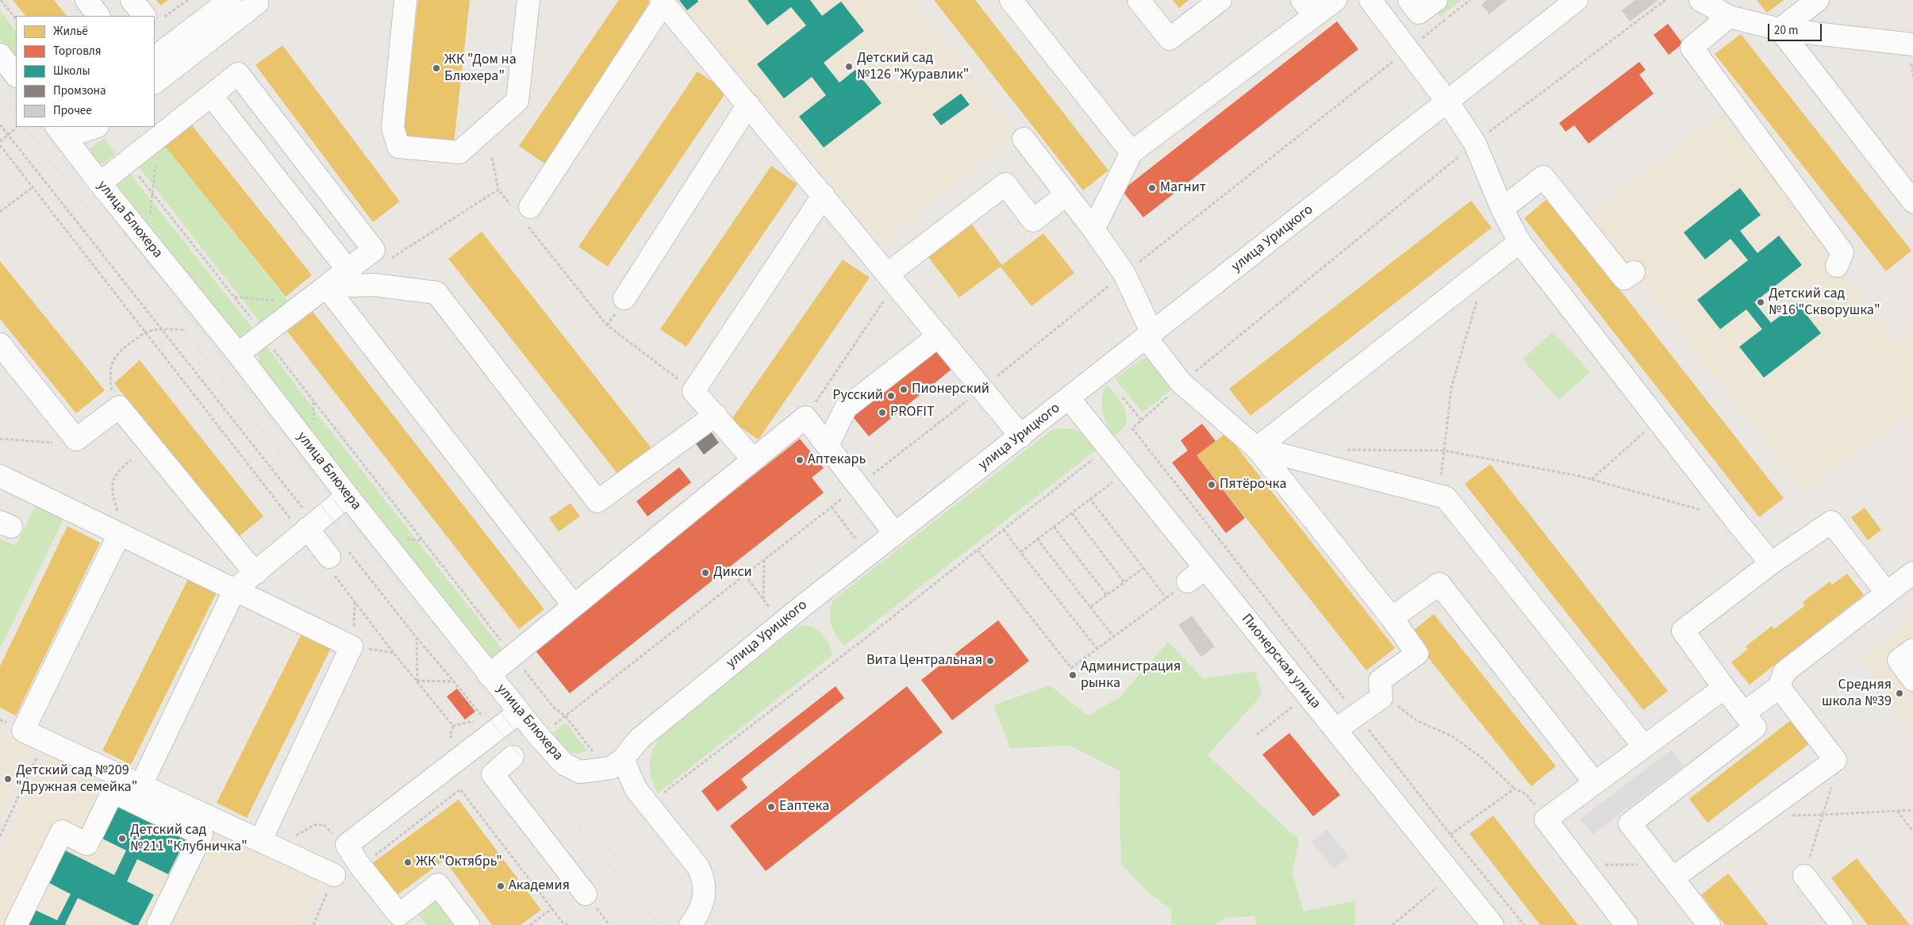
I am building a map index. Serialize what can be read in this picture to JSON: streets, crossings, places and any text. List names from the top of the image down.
{
  "streets": {
    "street": ["улица Блюхера", "улица Урицкого", "Пионерская улица"]
  },
  "crossings": [
    ["улица Блюхера", "улица Урицкого"],
    ["улица Урицкого", "Пионерская улица"]
  ],
  "places": [
    "Детский сад №126 \"Журавлик\"",
    "ЖК \"Дом на Блюхера\"",
    "Магнит",
    "Детский сад №16 \"Скворушка\"",
    "Пионерский",
    "Русский",
    "PROFIT",
    "Аптекарь",
    "Пятёрочка",
    "Дикси",
    "Вита Центральная",
    "Администрация рынка",
    "Средняя школа №39",
    "Детский сад №209 \"Дружная семейка\"",
    "Еаптека",
    "Детский сад №211 \"Клубничка\"",
    "ЖК \"Октябрь\"",
    "Академия"
  ],
  "legend": [
    "Жильё",
    "Торговля",
    "Школы",
    "Промзона",
    "Прочее"
  ],
  "scale_bar": "20 m"
}
